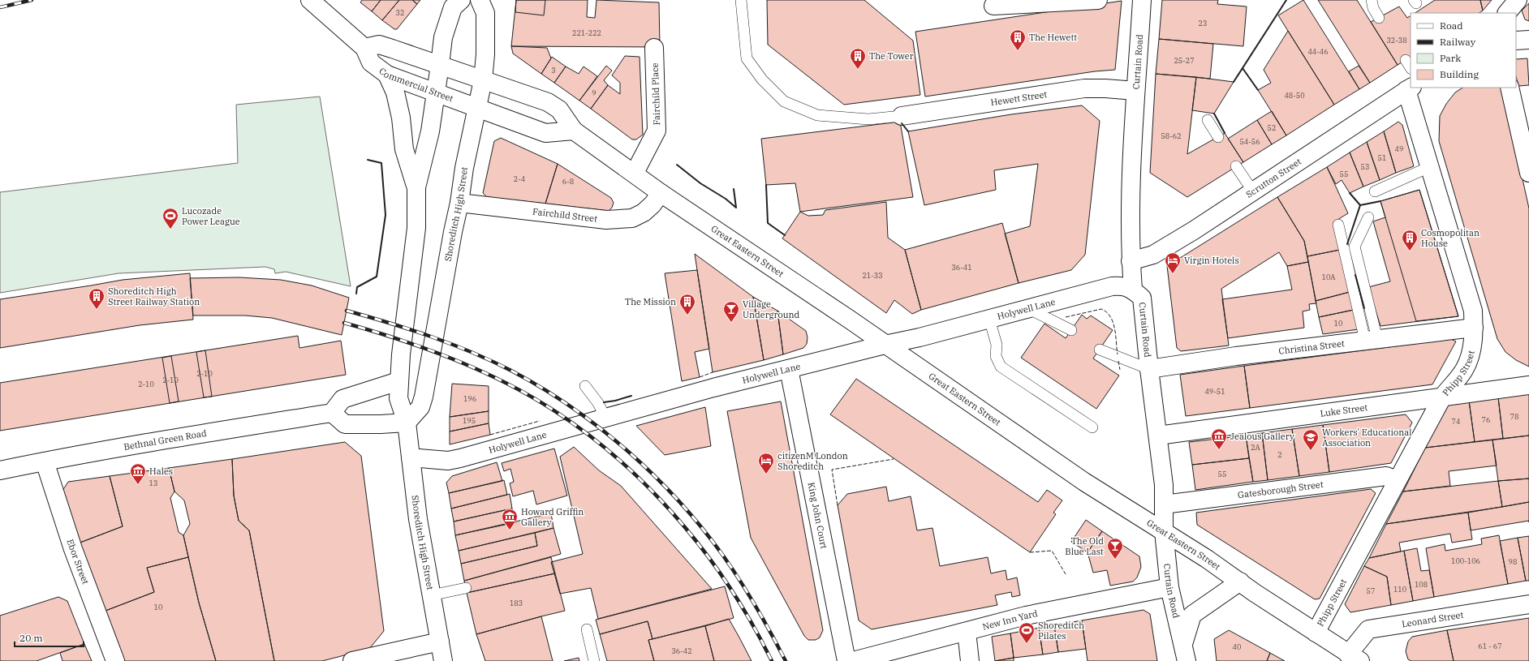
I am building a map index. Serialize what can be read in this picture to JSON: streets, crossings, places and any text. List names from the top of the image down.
{
  "streets": {
    "main road": [
      "Curtain Road",
      "Commercial Street",
      "Fairchild Place",
      "Hewett Street",
      "Scrutton Street",
      "Shoreditch High Street",
      "Fairchild Street",
      "Great Eastern Street",
      "Holywell Lane",
      "Christina Street",
      "Phipp Street",
      "Luke Street",
      "Bethnal Green Road",
      "Gatesborough Street",
      "King John Court",
      "Ebor Street",
      "Leonard Street",
      "New Inn Yard"
    ]
  },
  "crossings": [
    ["Curtain Road", "Hewett Street"],
    ["Curtain Road", "Scrutton Street"],
    ["Curtain Road", "Great Eastern Street"],
    ["Curtain Road", "Holywell Lane"],
    ["Curtain Road", "Christina Street"],
    ["Curtain Road", "Luke Street"],
    ["Curtain Road", "Gatesborough Street"],
    ["Curtain Road", "New Inn Yard"],
    ["Commercial Street", "Shoreditch High Street"],
    ["Fairchild Place", "Great Eastern Street"],
    ["Scrutton Street", "Phipp Street"],
    ["Shoreditch High Street", "Fairchild Street"],
    ["Shoreditch High Street", "Great Eastern Street"],
    ["Shoreditch High Street", "Holywell Lane"],
    ["Fairchild Street", "Great Eastern Street"],
    ["Great Eastern Street", "Holywell Lane"],
    ["Great Eastern Street", "Phipp Street"],
    ["Great Eastern Street", "Leonard Street"],
    ["Holywell Lane", "King John Court"],
    ["Christina Street", "Phipp Street"],
    ["Phipp Street", "Luke Street"],
    ["Phipp Street", "Gatesborough Street"],
    ["Bethnal Green Road", "Ebor Street"]
  ],
  "places": {
    "building": [
      "The Hewett",
      "The Tower",
      "Cosmopolitan House",
      "Shoreditch High Street Railway Station",
      "The Mission"
    ],
    "sports": ["Lucozade Power League", "Shoreditch Pilates"],
    "hotel": ["Virgin Hotels", "citizenM London Shoreditch"],
    "bar": ["Village Underground", "The Old Blue Last"],
    "museum": ["Jealous Gallery", "Hales", "Howard Griffin Gallery"],
    "school or university": ["Workers' Educational Association"]
  },
  "house_numbers": [
    "32",
    "23",
    "221-222",
    "32-38",
    "44-46",
    "25-27",
    "3",
    "9",
    "48-50",
    "52",
    "58-62",
    "54-56",
    "49",
    "51",
    "53",
    "55",
    "2-4",
    "6-8",
    "36-41",
    "21-33",
    "10A",
    "10",
    "2-10",
    "2-10",
    "2-10",
    "49-51",
    "196",
    "78",
    "76",
    "195",
    "74",
    "2A",
    "2",
    "55",
    "13",
    "100-106",
    "98",
    "108",
    "110",
    "57",
    "183",
    "10",
    "61 - 67",
    "40",
    "36-42"
  ],
  "legend": [
    "Road",
    "Railway",
    "Park",
    "Building"
  ],
  "scale_bar": "20 m"
}
